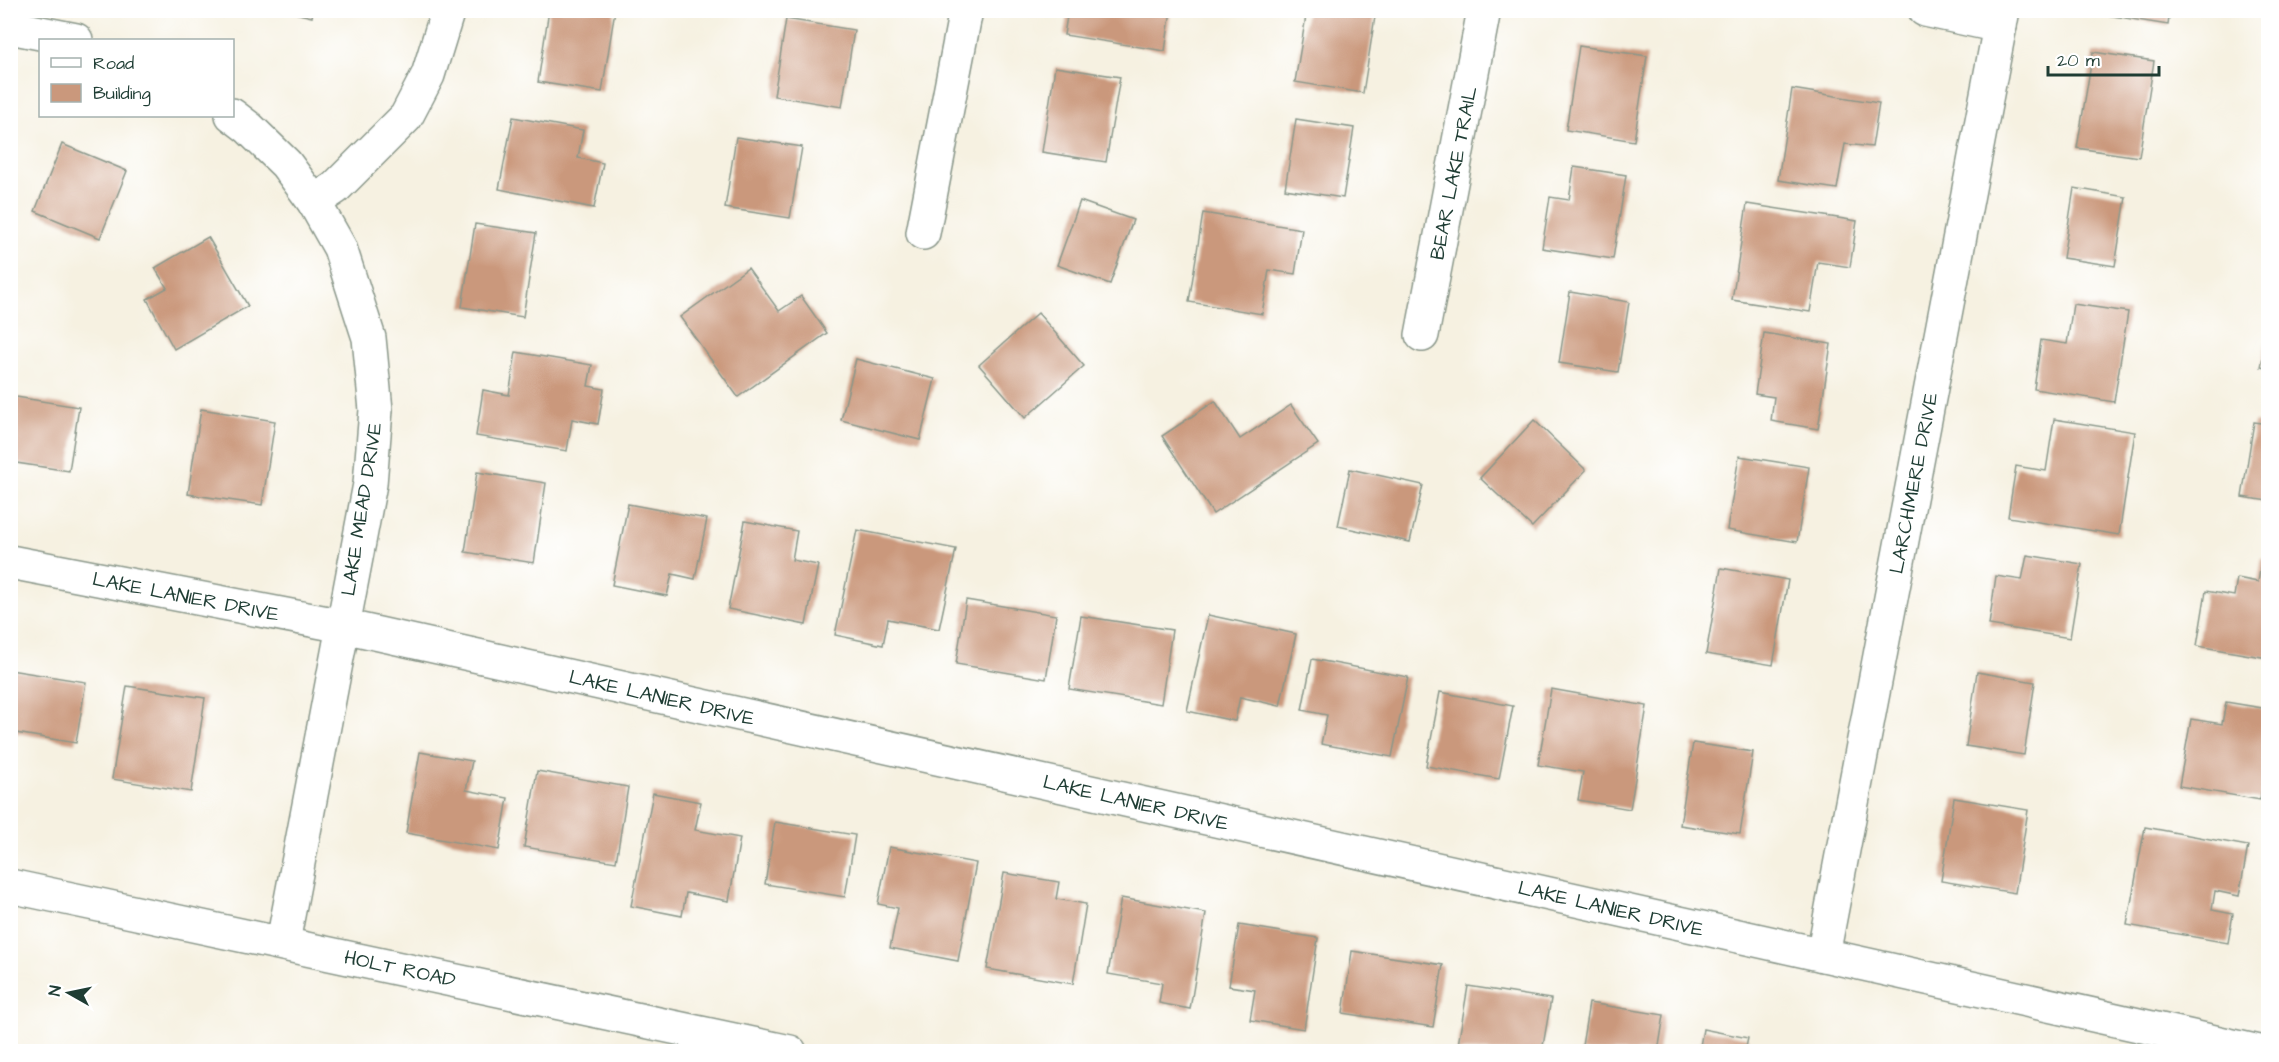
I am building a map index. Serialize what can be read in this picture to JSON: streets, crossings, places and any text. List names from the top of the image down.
{
  "streets": {
    "street": [
      "BEAR LAKE TRAIL",
      "LARCHMERE DRIVE",
      "LAKE MEAD DRIVE",
      "LAKE LANIER DRIVE",
      "HOLT ROAD"
    ]
  },
  "crossings": [
    ["LARCHMERE DRIVE", "LAKE LANIER DRIVE"],
    ["LAKE MEAD DRIVE", "LAKE LANIER DRIVE"],
    ["LAKE MEAD DRIVE", "HOLT ROAD"]
  ],
  "legend": ["Road", "Building"],
  "scale_bar": "20 m",
  "north": "left"
}
